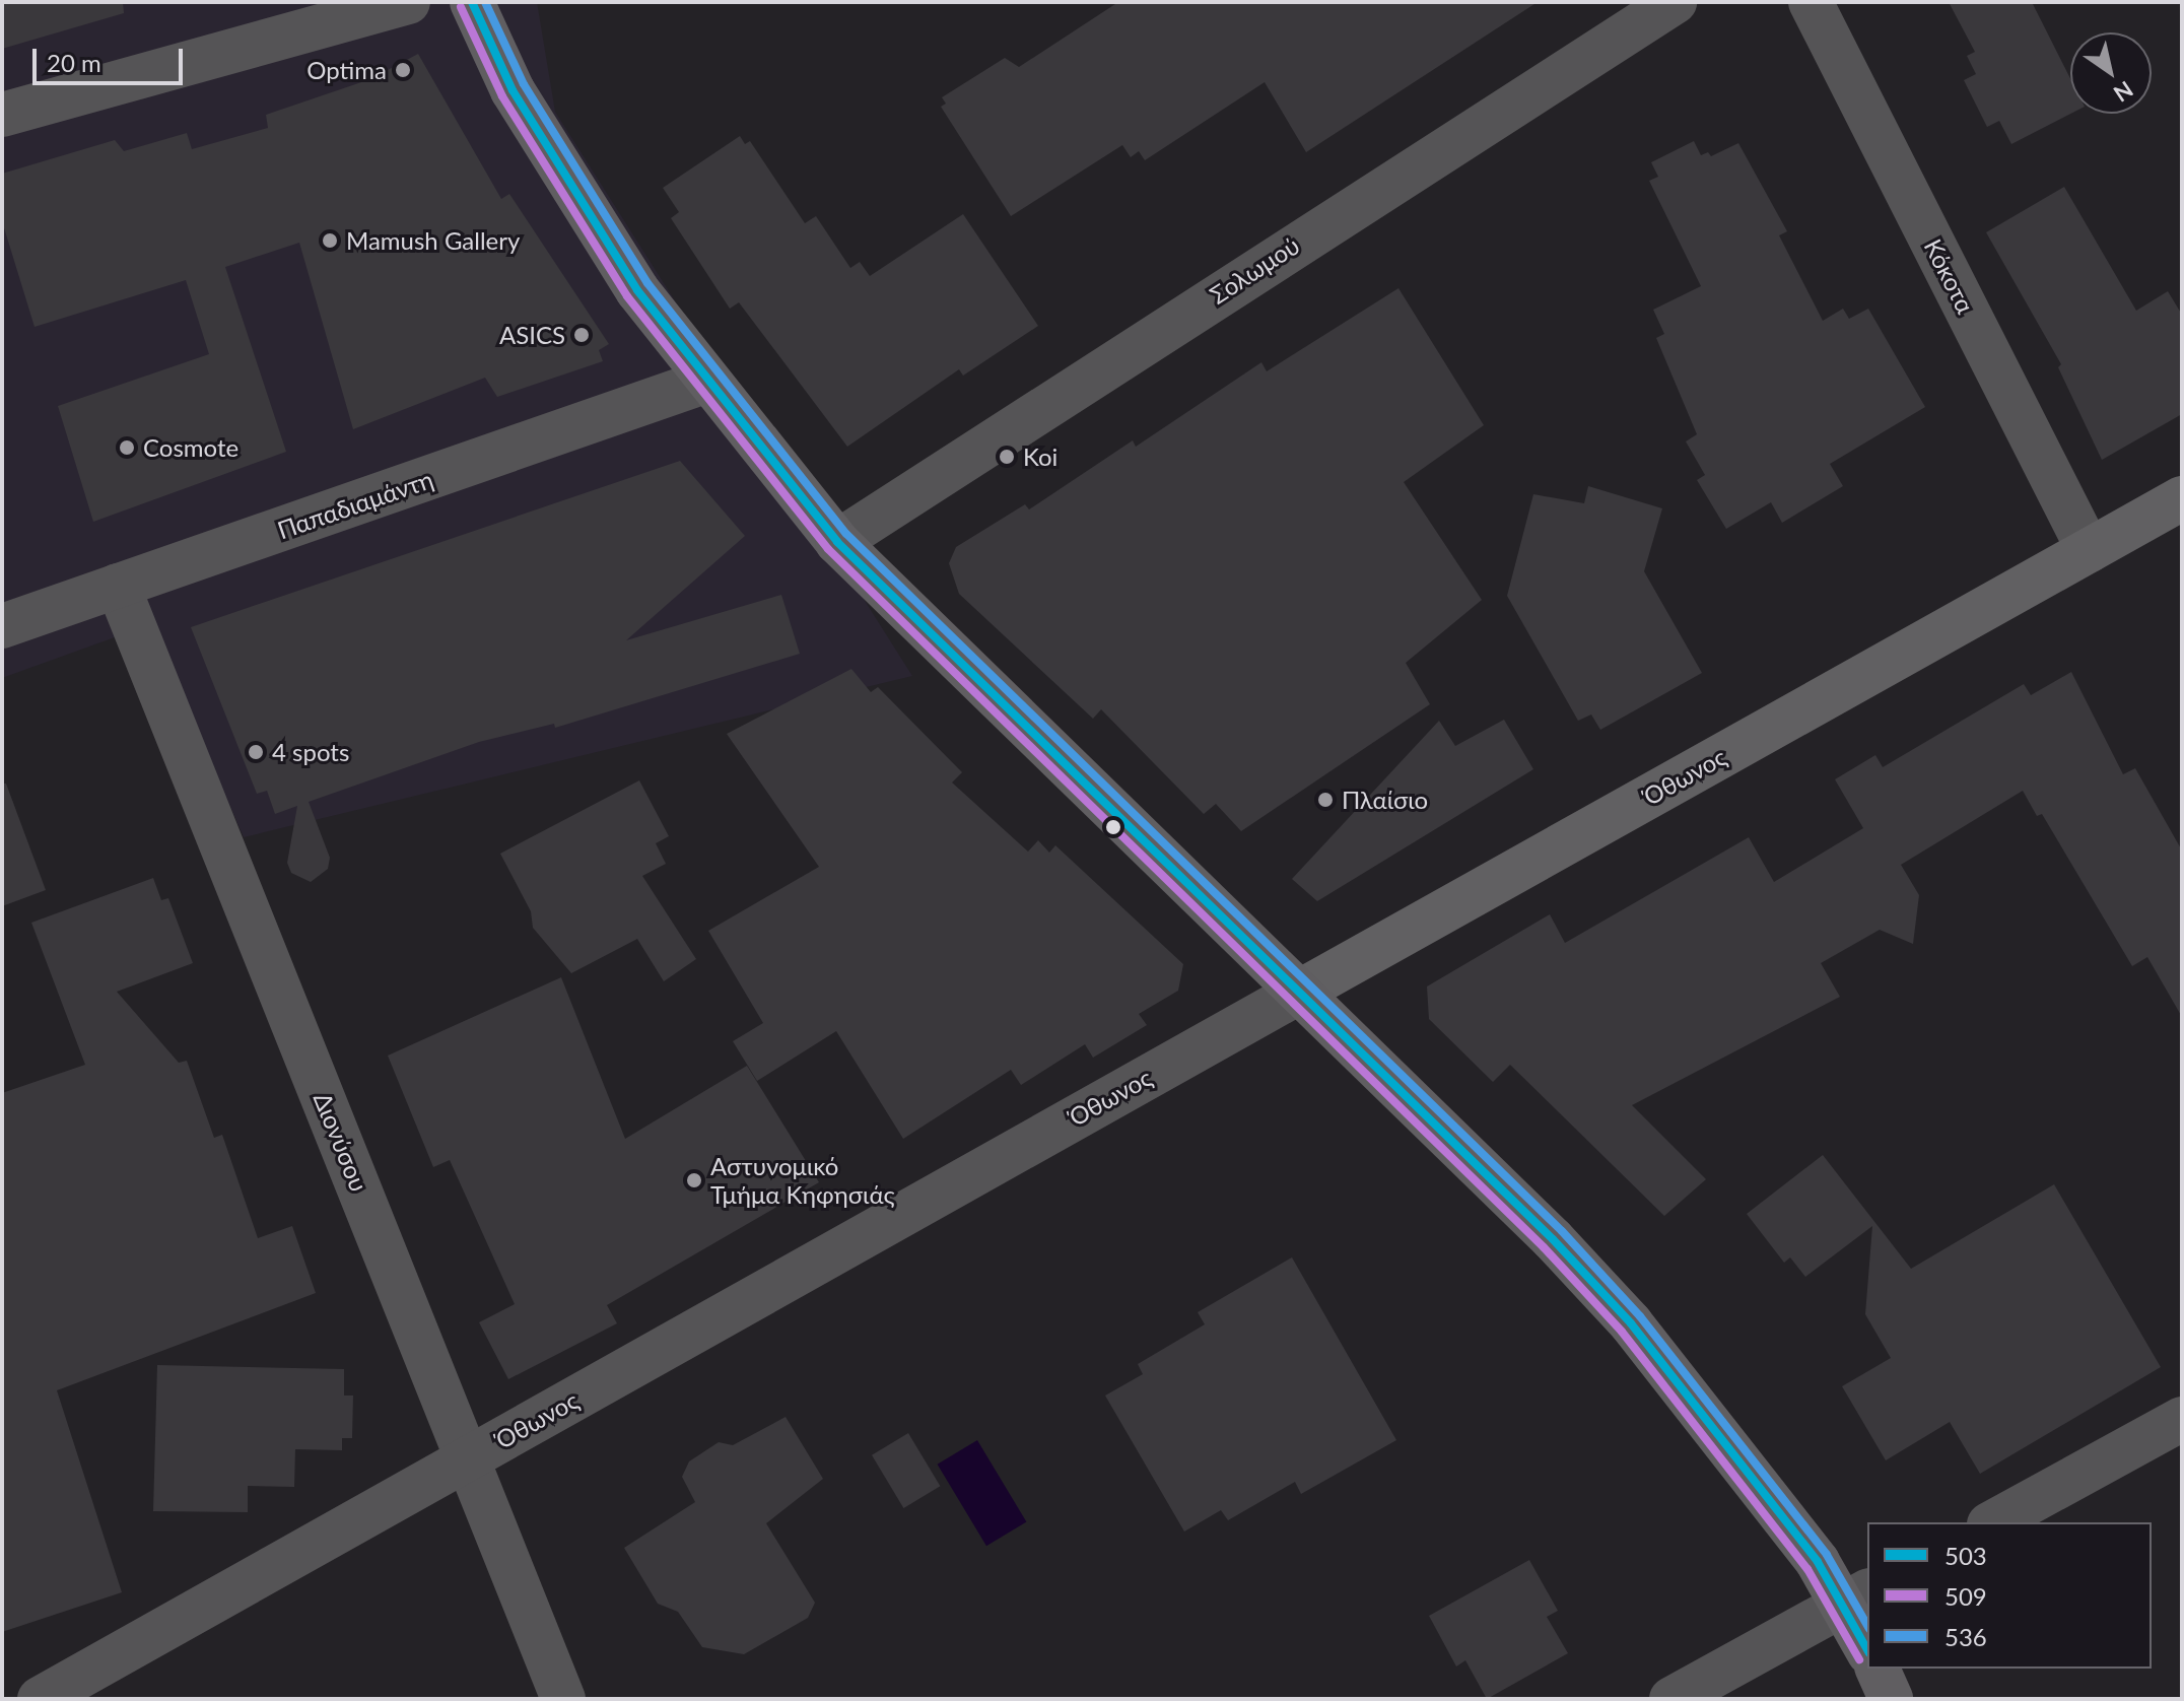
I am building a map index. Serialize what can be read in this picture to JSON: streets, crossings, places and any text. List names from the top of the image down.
{
  "streets": {
    "main road": ["Όθωνος"],
    "street": [
      "Σολωμού",
      "Κόκοτα",
      "Παπαδιαμάντη",
      "Διονύσου"
    ]
  },
  "crossings": [
    ["Κόκοτα", "Όθωνος"],
    ["Παπαδιαμάντη", "Διονύσου"],
    ["Όθωνος", "Διονύσου"]
  ],
  "places": [
    "Optima",
    "Mamush Gallery",
    "ASICS",
    "Cosmote",
    "Koi",
    "4 spots",
    "Πλαίσιο",
    "Αστυνομικό Τμήμα Κηφησιάς"
  ],
  "lines": ["transit line 503", "transit line 536", "transit line 509"],
  "legend": ["503", "509", "536"],
  "scale_bar": "20 m",
  "north": "bottom right"
}
